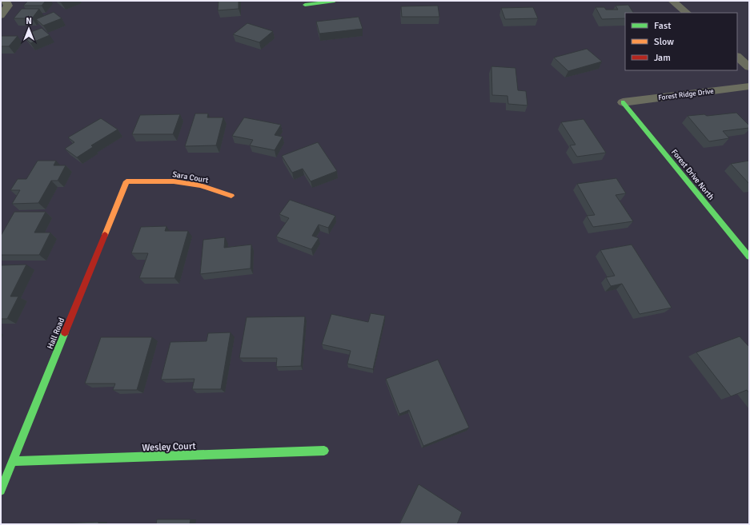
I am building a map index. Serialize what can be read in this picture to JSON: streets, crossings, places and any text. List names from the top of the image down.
{
  "streets": {
    "street": [
      "Forest Ridge Drive",
      "Forest Drive North",
      "Sara Court",
      "Hall Road",
      "Wesley Court"
    ]
  },
  "crossings": [
    ["Forest Ridge Drive", "Forest Drive North"],
    ["Sara Court", "Hall Road"],
    ["Hall Road", "Wesley Court"]
  ],
  "legend": ["Fast", "Slow", "Jam"],
  "north": "top"
}
